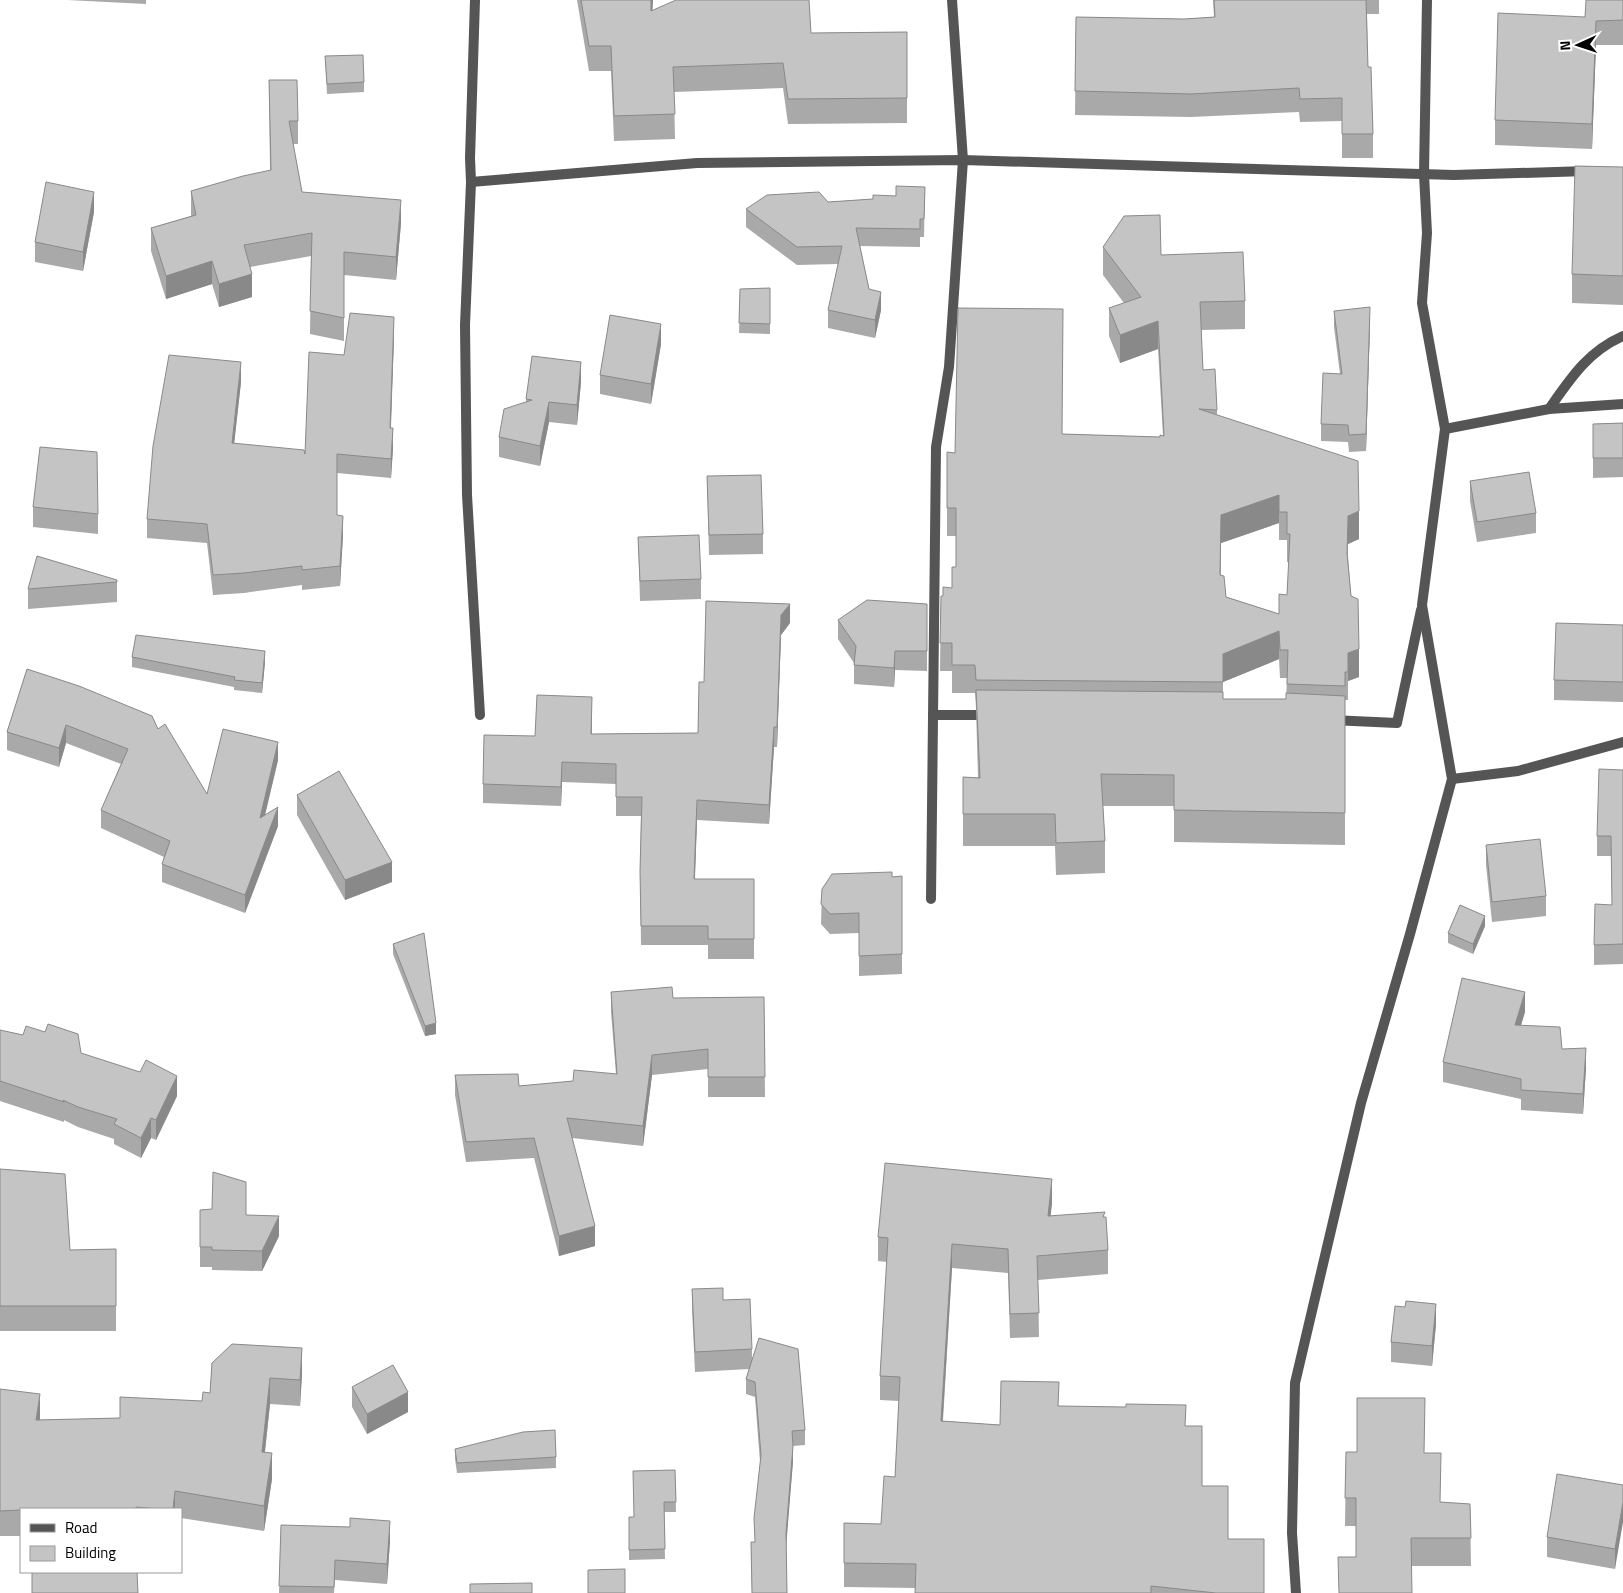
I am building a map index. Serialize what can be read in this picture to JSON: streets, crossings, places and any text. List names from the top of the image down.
{
  "legend": ["Road", "Building"],
  "north": "left"
}
